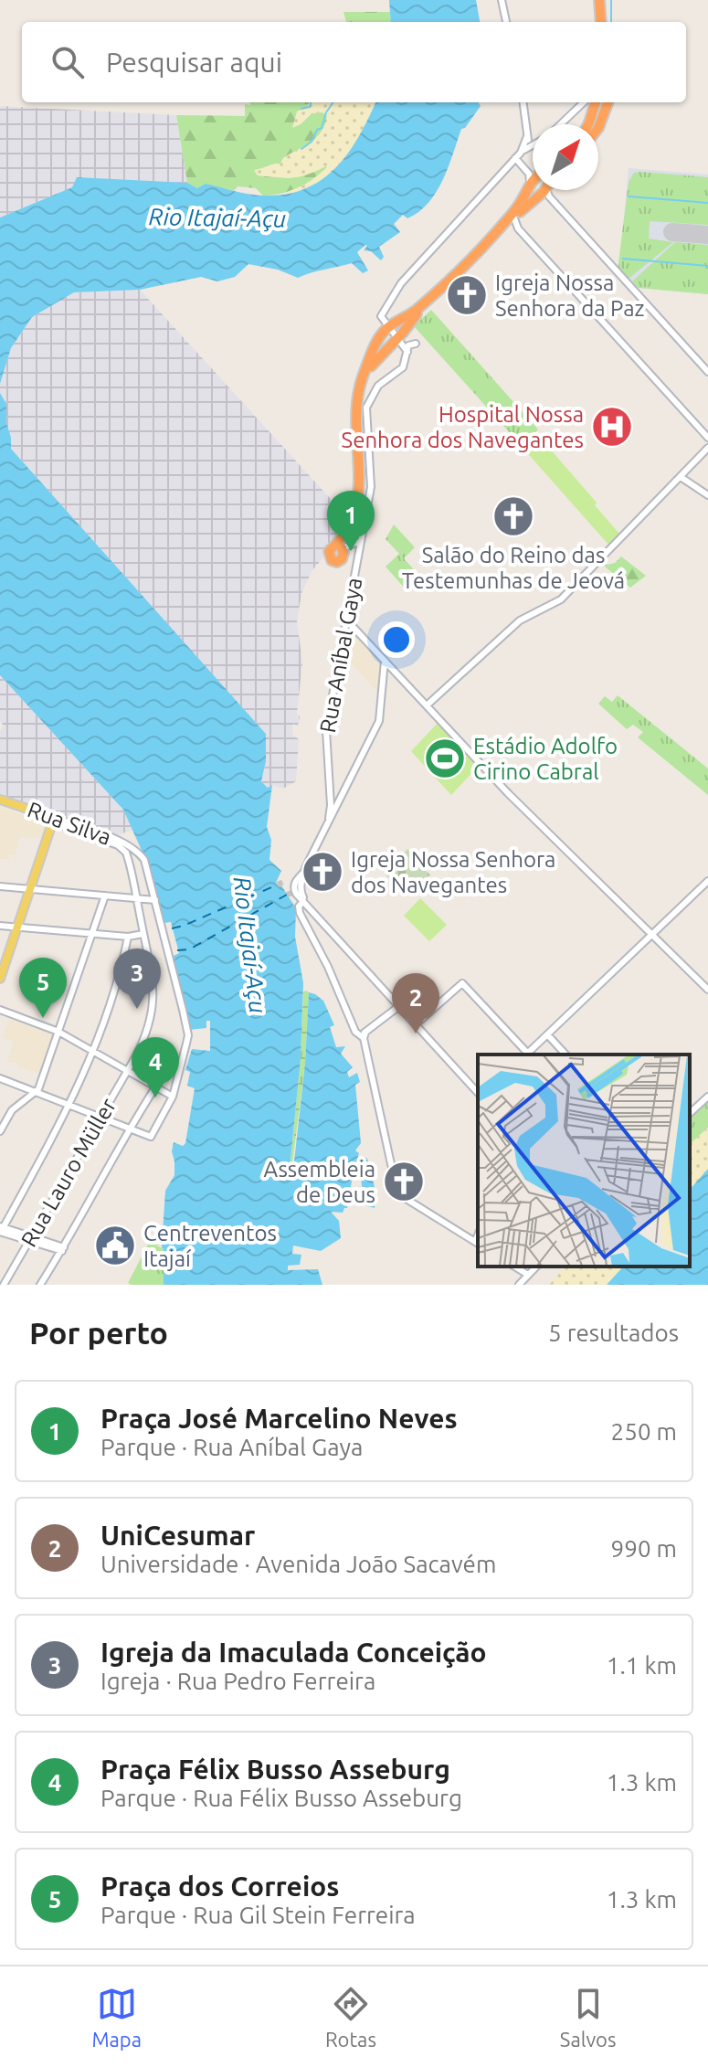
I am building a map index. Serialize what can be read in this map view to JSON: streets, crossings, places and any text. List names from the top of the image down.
{
  "streets": {
    "main road": ["Rua Aníbal Gaya", "Rua Silva", "Rua Lauro Müller"]
  },
  "water": ["Rio Itajaí-Açu"],
  "places": {
    "church": [
      "Igreja Nossa Senhora da Paz",
      "Salão do Reino das Testemunhas de Jeová",
      "Igreja Nossa Senhora dos Navegantes",
      "Assembleia de Deus"
    ],
    "hospital": ["Hospital Nossa Senhora dos Navegantes"],
    "sports": ["Estádio Adolfo Cirino Cabral"],
    "public building": ["Centreventos Itajaí"]
  },
  "north": "top right",
  "page": {
    "search": "Pesquisar aqui",
    "pins": [
      "1",
      "3",
      "5",
      "2",
      "4"
    ],
    "heading": ["Por perto", "5 resultados"],
    "list": [
      {
        "mark": "1",
        "name": "Praça José Marcelino Neves",
        "note": "Parque · Rua Aníbal Gaya",
        "value": "250 m"
      },
      {
        "mark": "2",
        "name": "UniCesumar",
        "note": "Universidade · Avenida João Sacavém",
        "value": "990 m"
      },
      {
        "mark": "3",
        "name": "Igreja da Imaculada Conceição",
        "note": "Igreja · Rua Pedro Ferreira",
        "value": "1.1 km"
      },
      {
        "mark": "4",
        "name": "Praça Félix Busso Asseburg",
        "note": "Parque · Rua Félix Busso Asseburg",
        "value": "1.3 km"
      },
      {
        "mark": "5",
        "name": "Praça dos Correios",
        "note": "Parque · Rua Gil Stein Ferreira",
        "value": "1.3 km"
      }
    ],
    "nav": ["Mapa", "Rotas", "Salvos"]
  }
}
